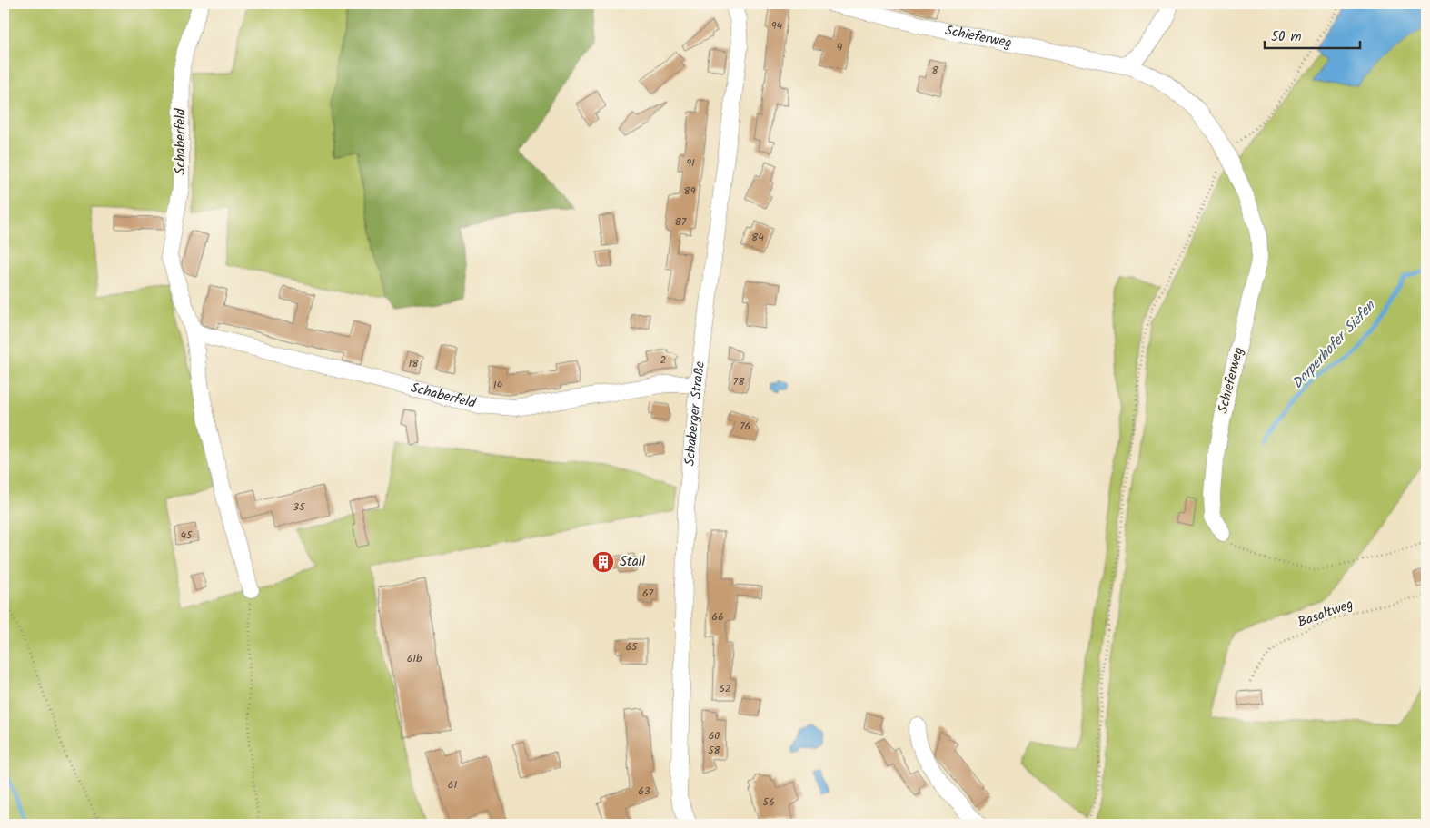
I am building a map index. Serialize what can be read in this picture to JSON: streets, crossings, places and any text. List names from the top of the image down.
{
  "streets": {
    "street": ["Schieferweg", "Schaberfeld", "Schaberger Straße"],
    "path": ["Basaltweg"]
  },
  "crossings": [
    ["Schaberfeld", "Schaberger Straße"]
  ],
  "water": ["Dorperhofer Siefen"],
  "places": {
    "building": ["Stall"]
  },
  "house_numbers": [
    "94",
    "4",
    "8",
    "91",
    "89",
    "87",
    "84",
    "2",
    "18",
    "78",
    "14",
    "76",
    "35",
    "45",
    "67",
    "66",
    "65",
    "61b",
    "62",
    "60",
    "58",
    "61",
    "63",
    "56"
  ],
  "scale_bar": "50 m"
}
